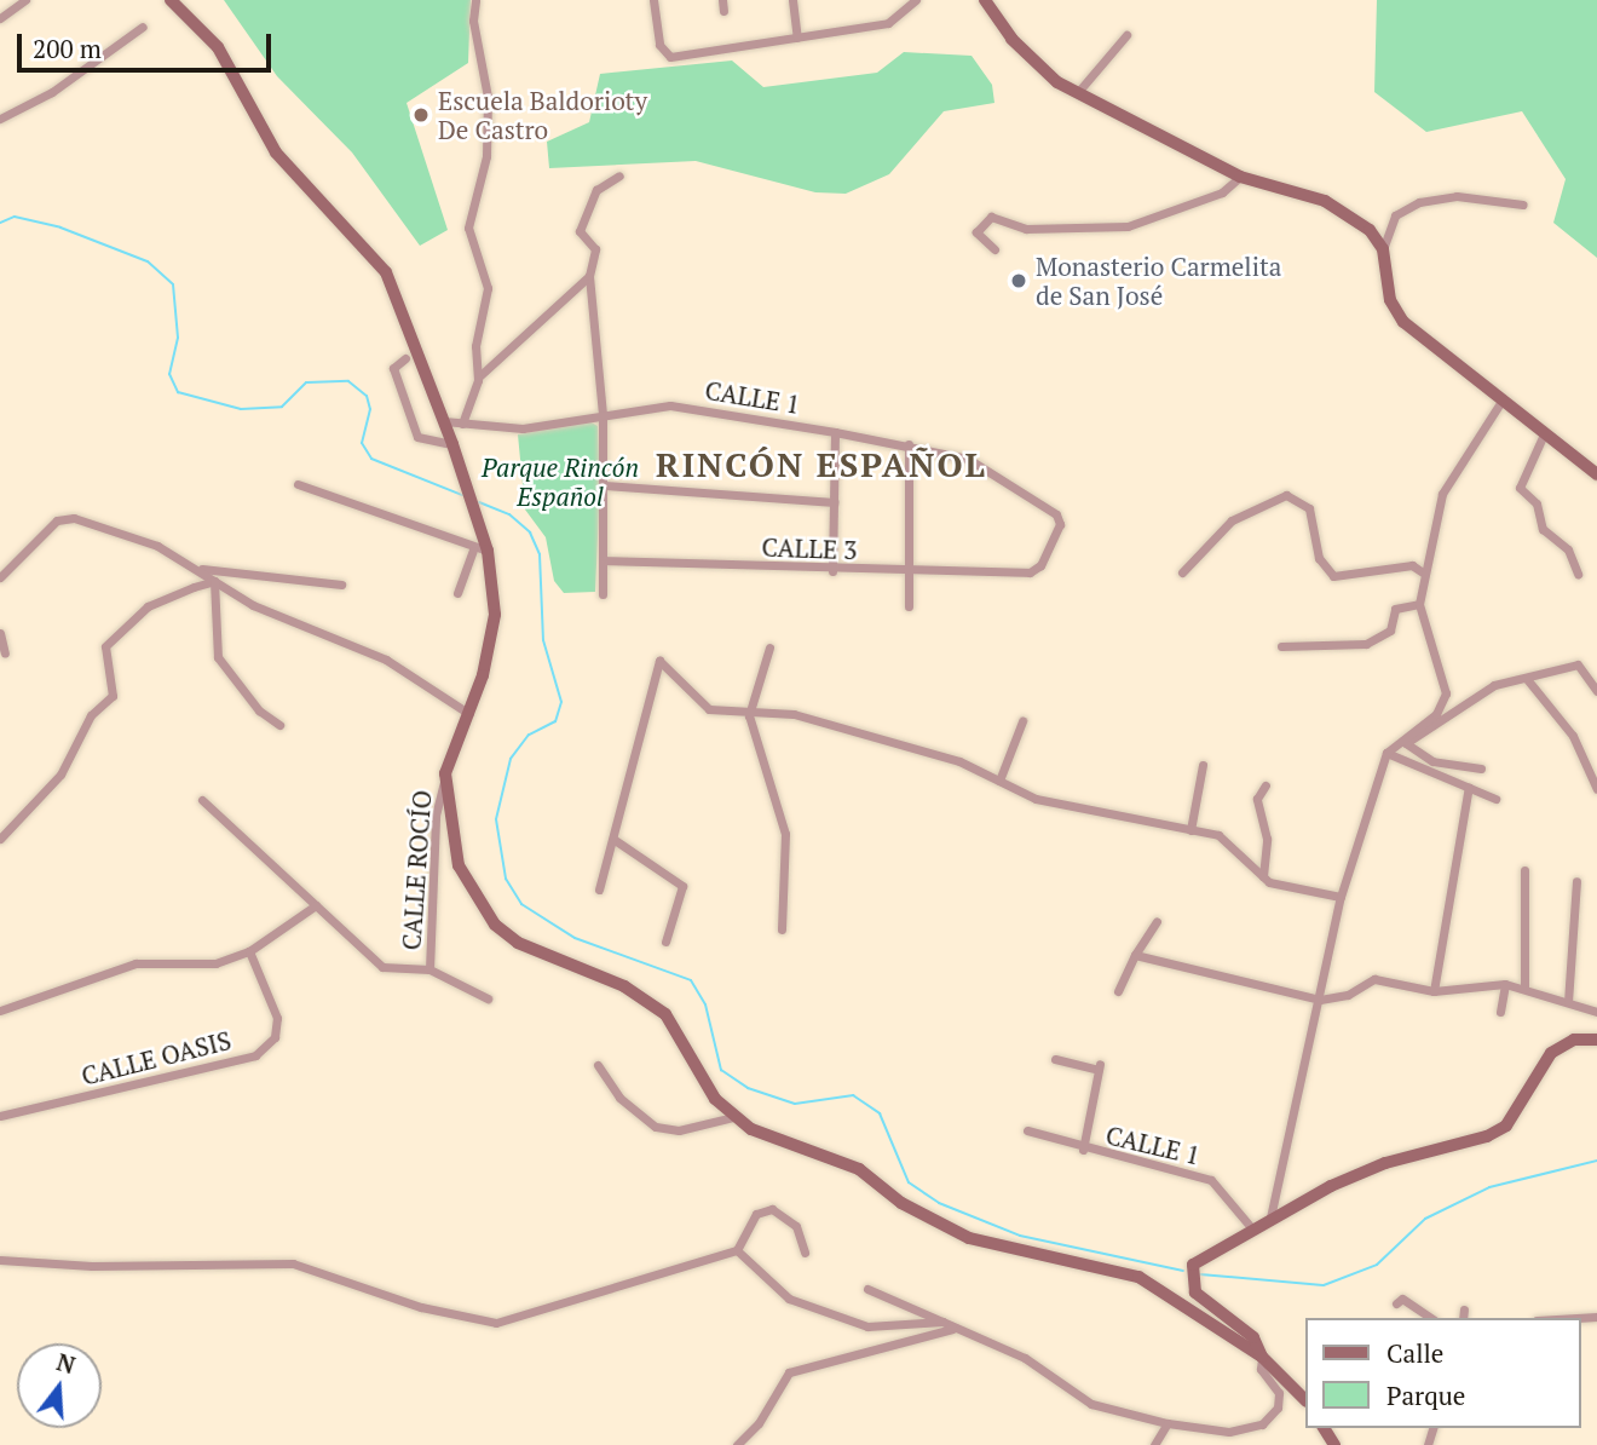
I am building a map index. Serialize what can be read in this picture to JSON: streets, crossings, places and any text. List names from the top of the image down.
{
  "streets": {
    "street": [
      "CALLE 1",
      "CALLE 3",
      "CALLE ROCÍO",
      "CALLE OASIS"
    ]
  },
  "crossings": [
    ["CALLE 1", "CALLE 3"]
  ],
  "districts": ["RINCÓN ESPAÑOL"],
  "parks": ["Parque Rincón Español"],
  "places": ["Escuela Baldorioty De Castro", "Monasterio Carmelita de San José"],
  "legend": ["Calle", "Parque"],
  "scale_bar": "200 m",
  "north": "top"
}
